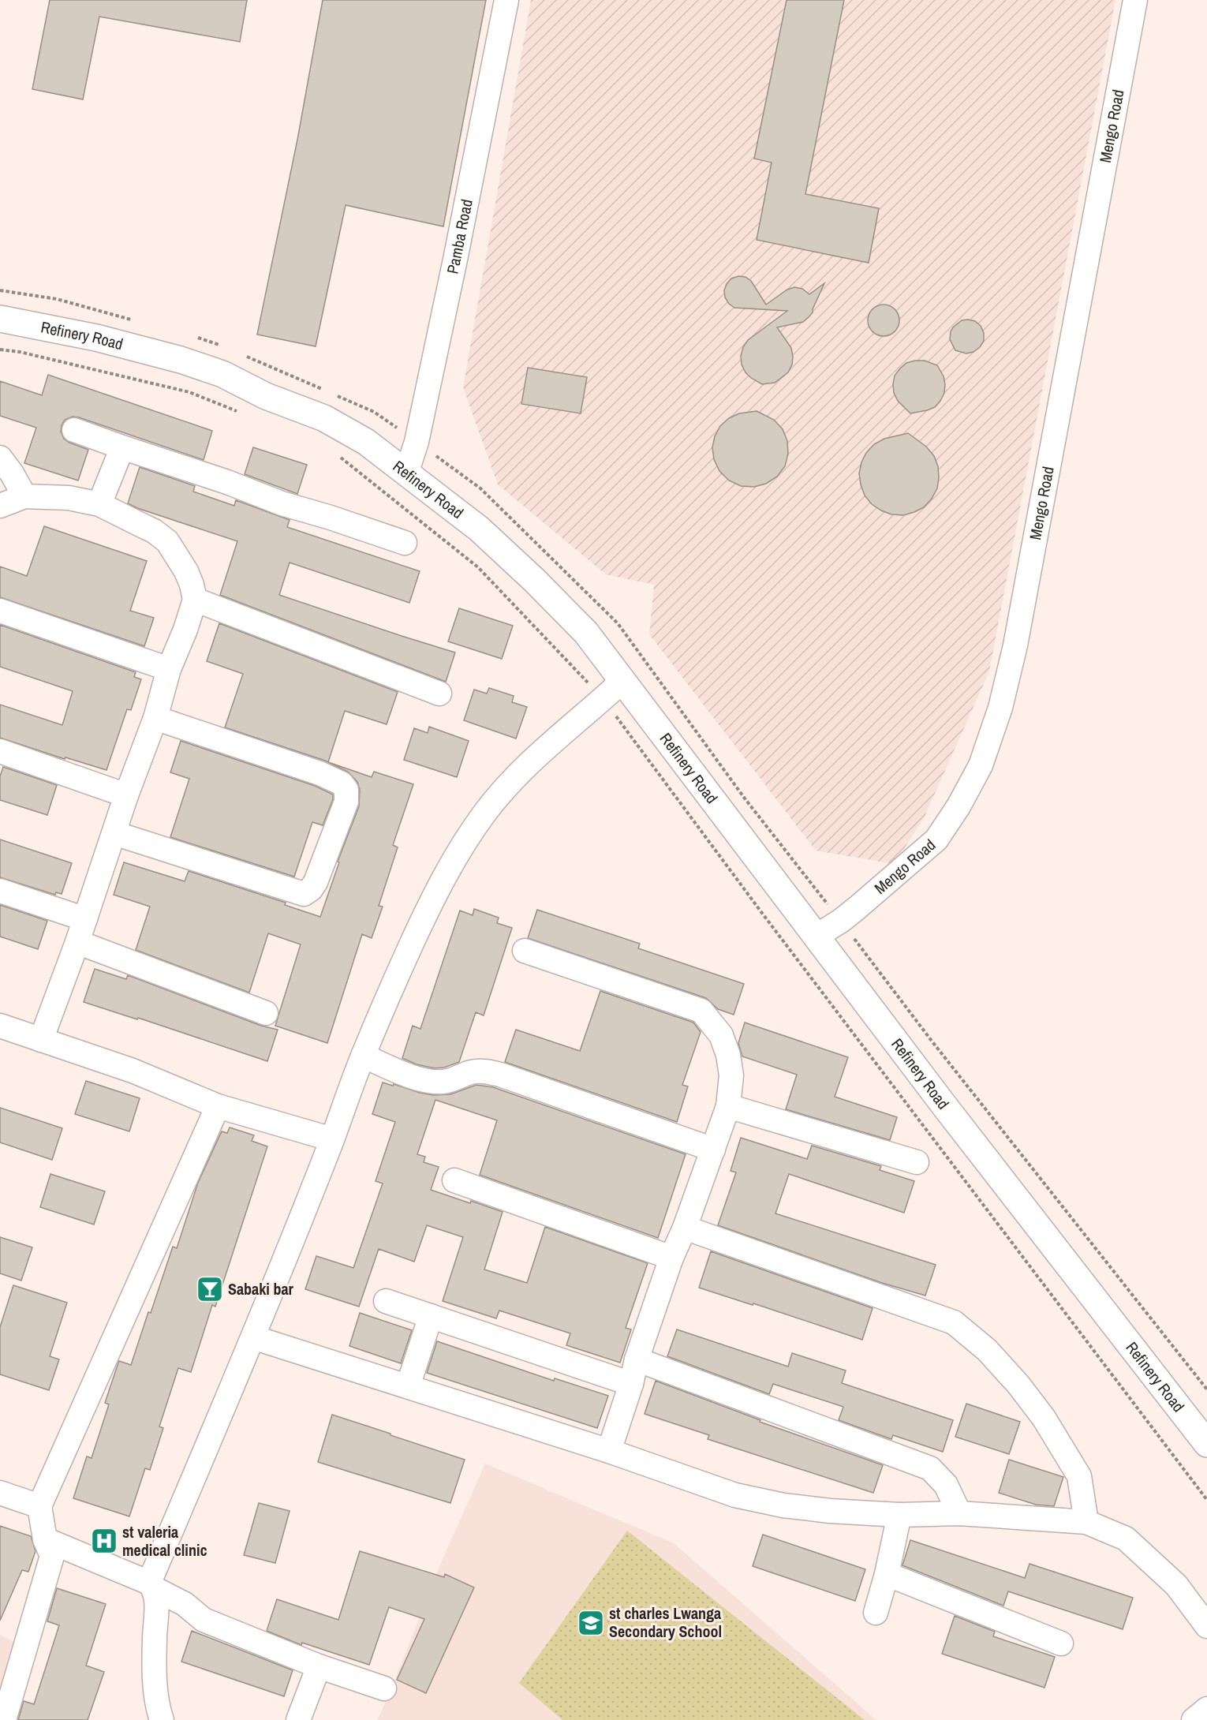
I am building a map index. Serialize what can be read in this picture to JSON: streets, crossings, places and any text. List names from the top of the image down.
{
  "streets": {
    "main road": ["Refinery Road"],
    "street": ["Mengo Road", "Pamba Road"]
  },
  "crossings": [
    ["Mengo Road", "Refinery Road"],
    ["Pamba Road", "Refinery Road"]
  ],
  "places": {
    "bar": ["Sabaki bar"],
    "hospital": ["st valeria medical clinic"],
    "school or university": ["st charles Lwanga Secondary School"]
  }
}
